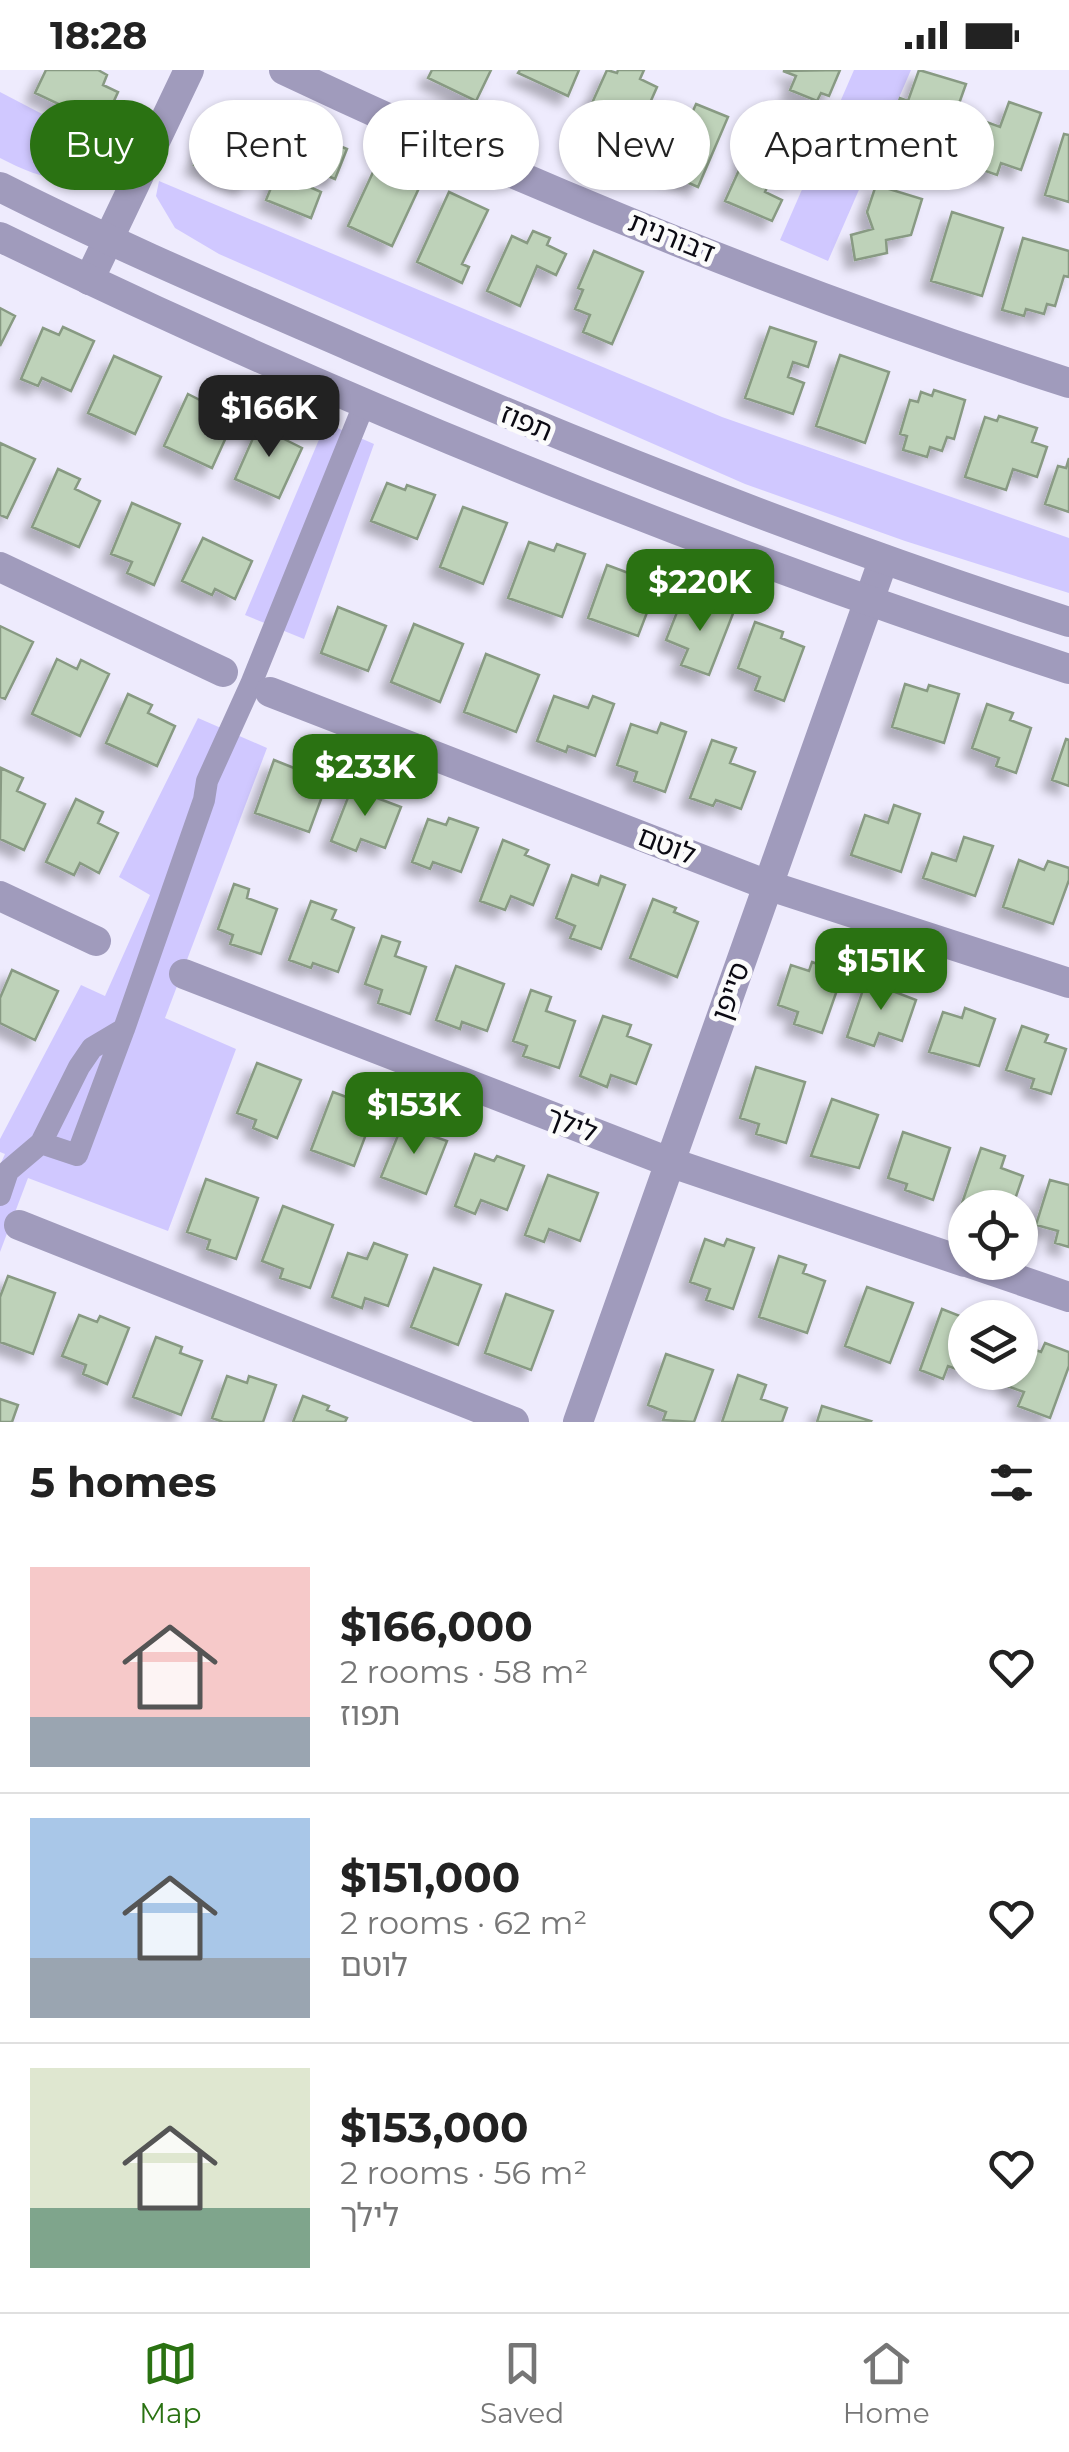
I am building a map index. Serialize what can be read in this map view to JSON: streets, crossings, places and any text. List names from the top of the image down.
{
  "streets": {
    "street": [
      "דבורנית",
      "תפוז",
      "לוטם",
      "סייפן",
      "לילך"
    ]
  },
  "crossings": [
    ["תפוז", "סייפן"],
    ["לוטם", "סייפן"],
    ["סייפן", "לילך"]
  ],
  "page": {
    "status": "18:28",
    "chip": [
      "Buy",
      "Rent",
      "Filters",
      "New",
      "Apartment"
    ],
    "price": [
      "$166K",
      "$220K",
      "$233K",
      "$151K",
      "$153K"
    ],
    "heading": "5 homes",
    "list": [
      {
        "name": "$166,000",
        "note": "2 rooms · 58 m² · תפוז"
      },
      {
        "name": "$151,000",
        "note": "2 rooms · 62 m² · לוטם"
      },
      {
        "name": "$153,000",
        "note": "2 rooms · 56 m² · לילך"
      }
    ],
    "tabs": ["Map", "Saved", "Home"]
  }
}
